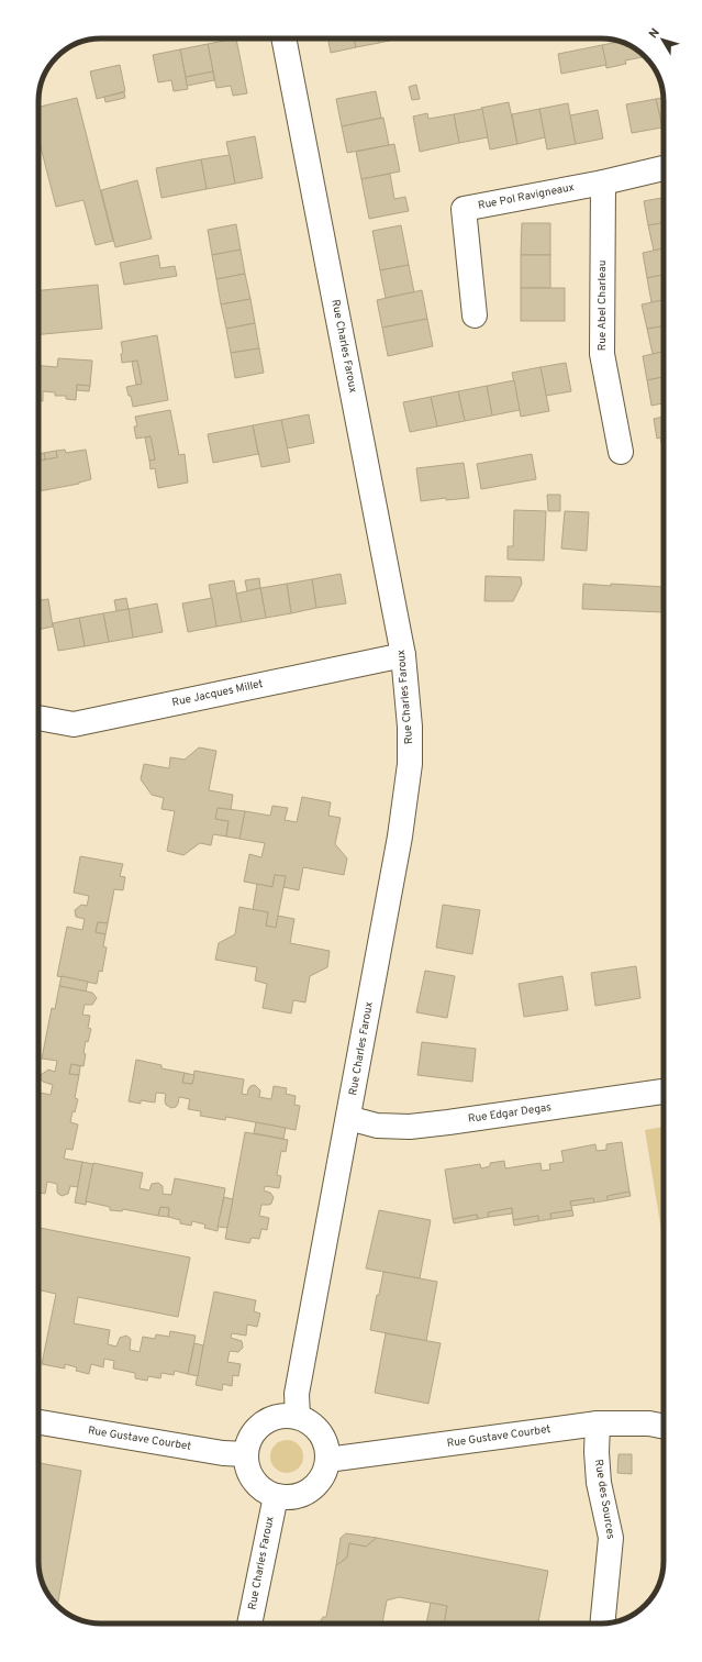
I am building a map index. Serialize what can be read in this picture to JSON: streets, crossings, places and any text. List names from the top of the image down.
{
  "streets": {
    "street": [
      "Rue Pol Ravigneaux",
      "Rue Abel Charleau",
      "Rue Charles Faroux",
      "Rue Jacques Millet",
      "Rue Edgar Degas",
      "Rue Gustave Courbet",
      "Rue des Sources"
    ]
  },
  "crossings": [
    ["Rue Pol Ravigneaux", "Rue Abel Charleau"],
    ["Rue Charles Faroux", "Rue Jacques Millet"],
    ["Rue Charles Faroux", "Rue Edgar Degas"],
    ["Rue Charles Faroux", "Rue Gustave Courbet"],
    ["Rue Gustave Courbet", "Rue des Sources"]
  ],
  "north": "top left"
}
